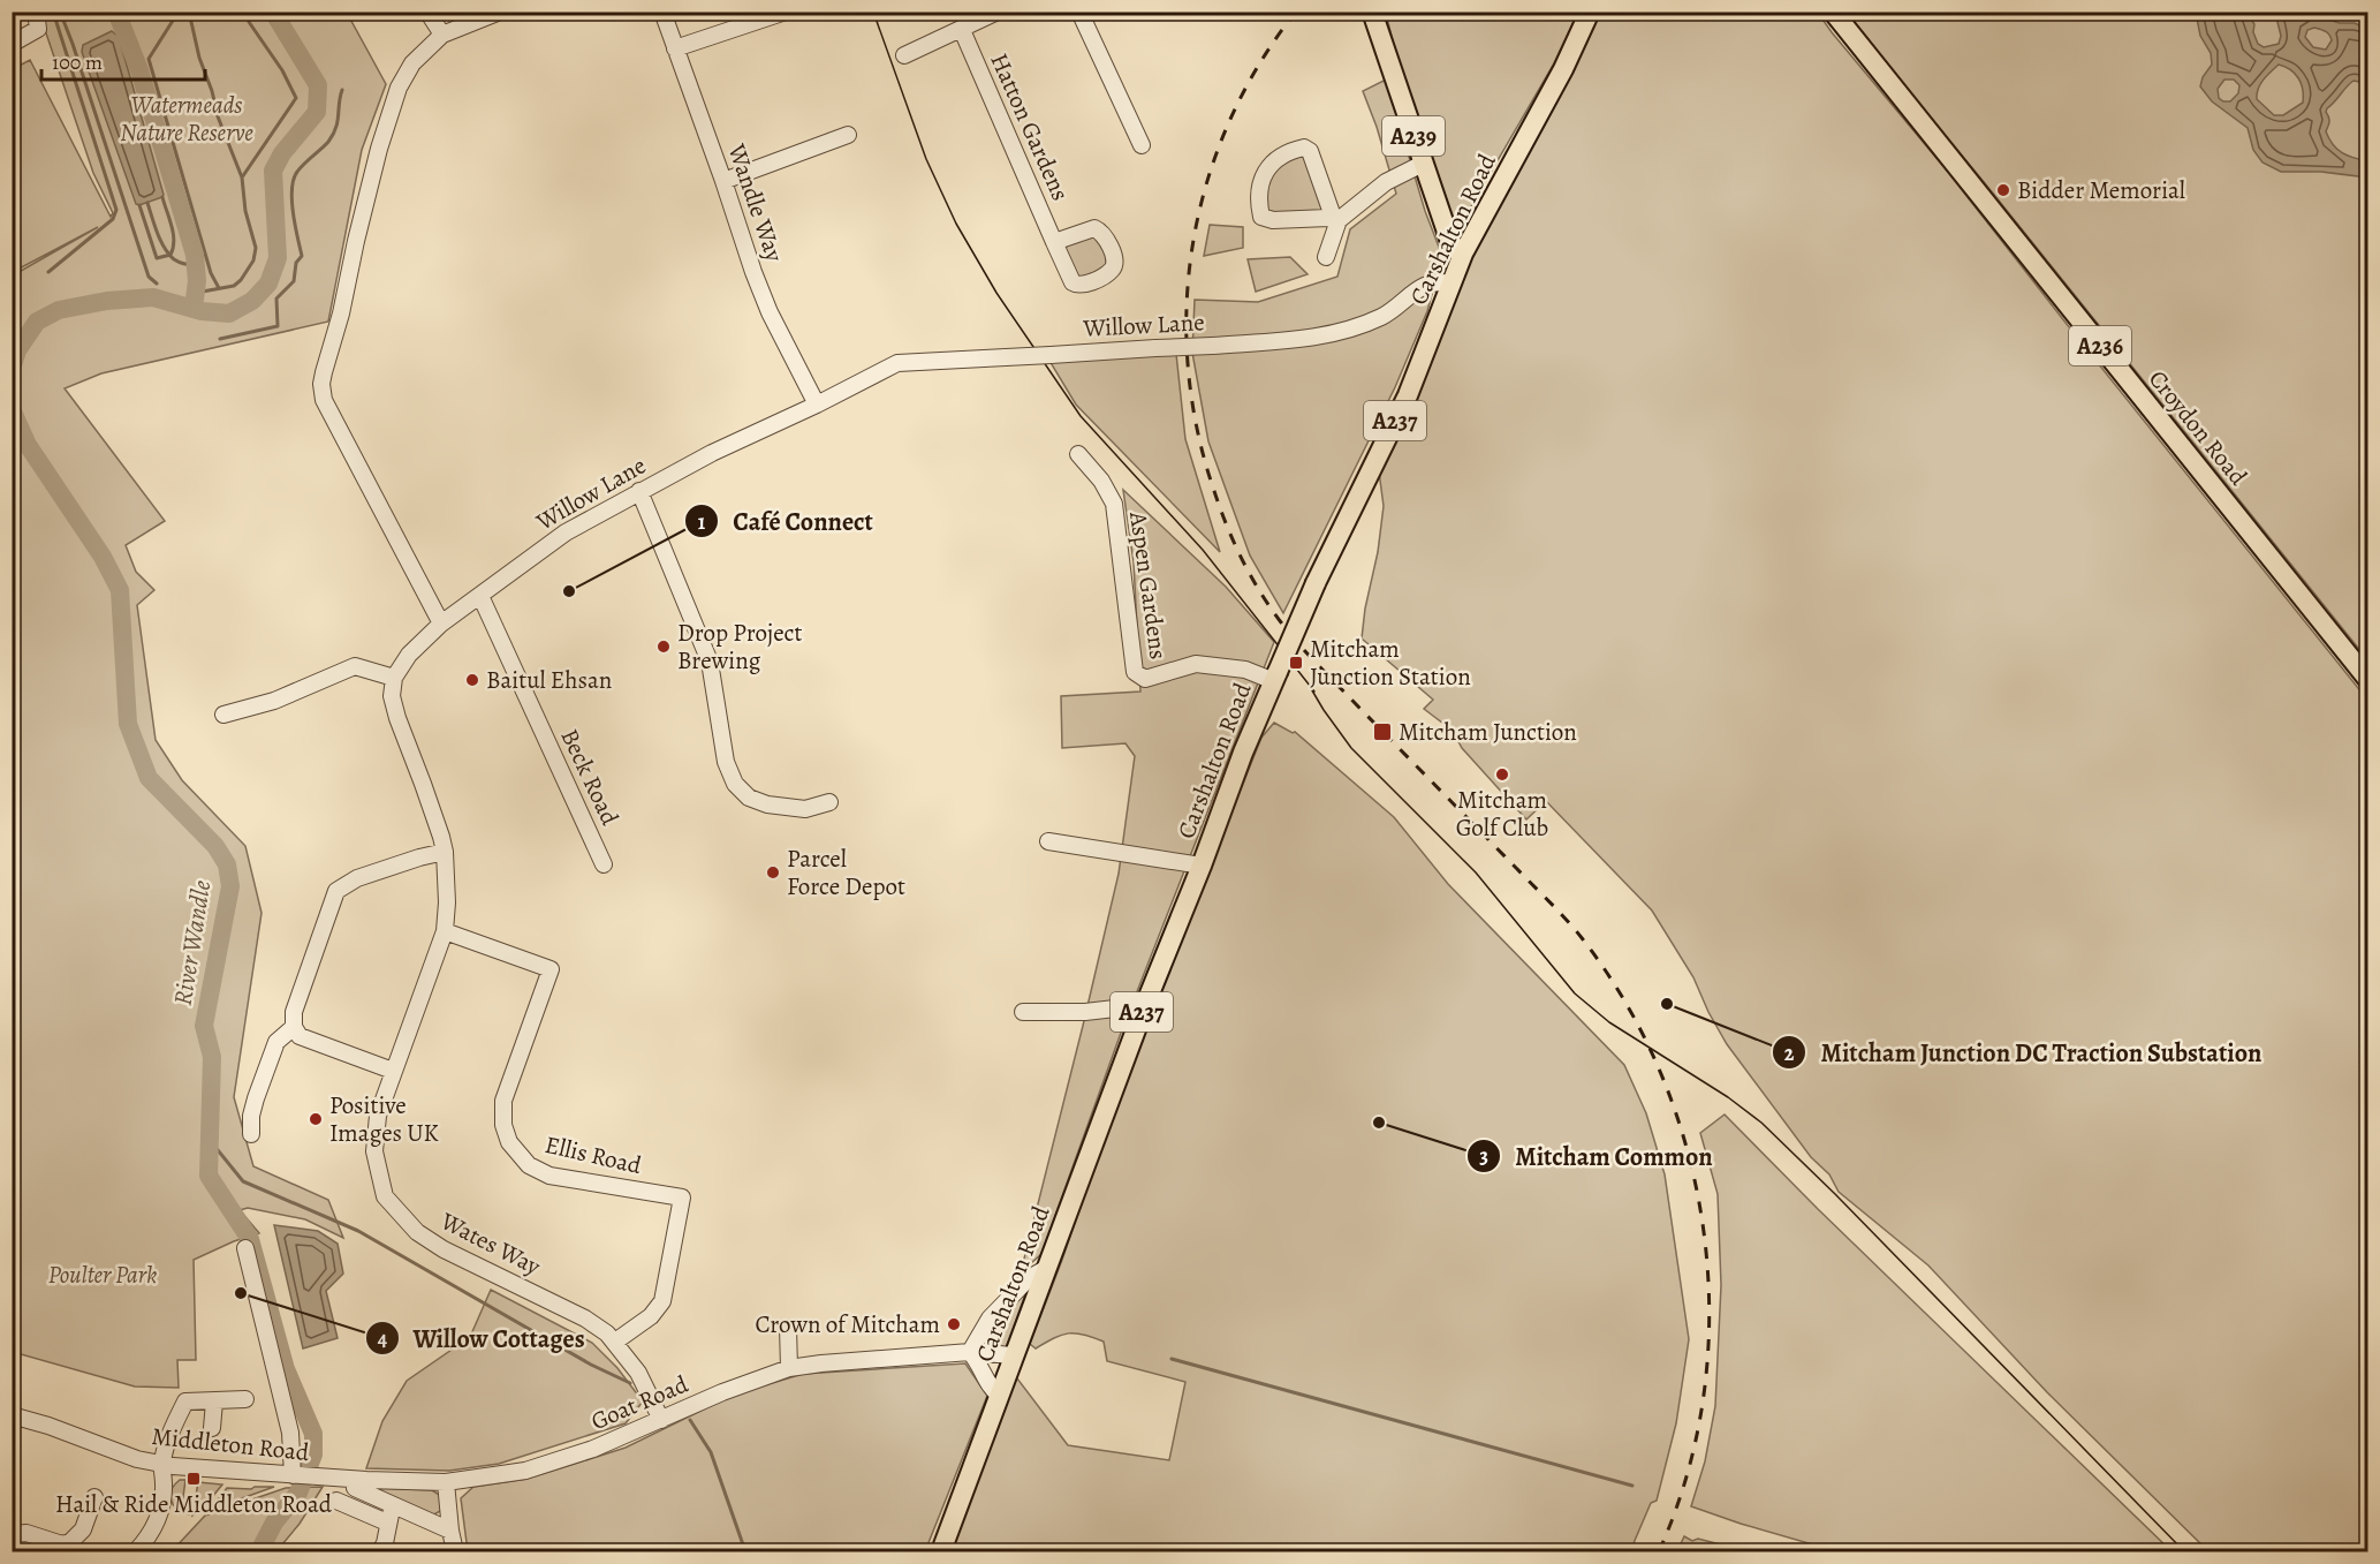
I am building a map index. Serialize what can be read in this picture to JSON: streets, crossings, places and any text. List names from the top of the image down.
{
  "streets": {
    "main road": [
      "A239",
      "Carshalton Road",
      "A236",
      "A237",
      "Croydon Road"
    ],
    "street": [
      "Hatton Gardens",
      "Wandle Way",
      "Willow Lane",
      "Aspen Gardens",
      "Beck Road",
      "Ellis Road",
      "Wates Way",
      "Goat Road",
      "Middleton Road"
    ]
  },
  "crossings": [
    ["A239", "Carshalton Road"],
    ["Wandle Way", "Willow Lane"],
    ["Carshalton Road", "Willow Lane"],
    ["Carshalton Road", "Aspen Gardens"],
    ["Carshalton Road", "Goat Road"],
    ["Willow Lane", "Beck Road"],
    ["Ellis Road", "Wates Way"],
    ["Wates Way", "Goat Road"],
    ["Goat Road", "Middleton Road"]
  ],
  "water": ["River Wandle"],
  "parks": ["Watermeads Nature Reserve", "Poulter Park"],
  "places": {
    "other": [
      "Bidder Memorial",
      "Café Connect",
      "Drop Project Brewing",
      "Baitul Ehsan",
      "Mitcham Golf Club",
      "Parcel Force Depot",
      "Mitcham Junction DC Traction Substation",
      "Positive Images UK",
      "Mitcham Common",
      "Willow Cottages",
      "Crown of Mitcham"
    ],
    "transit": ["Mitcham Junction Station", "Mitcham Junction", "Hail & Ride Middleton Road"]
  },
  "scale_bar": "100 m"
}
